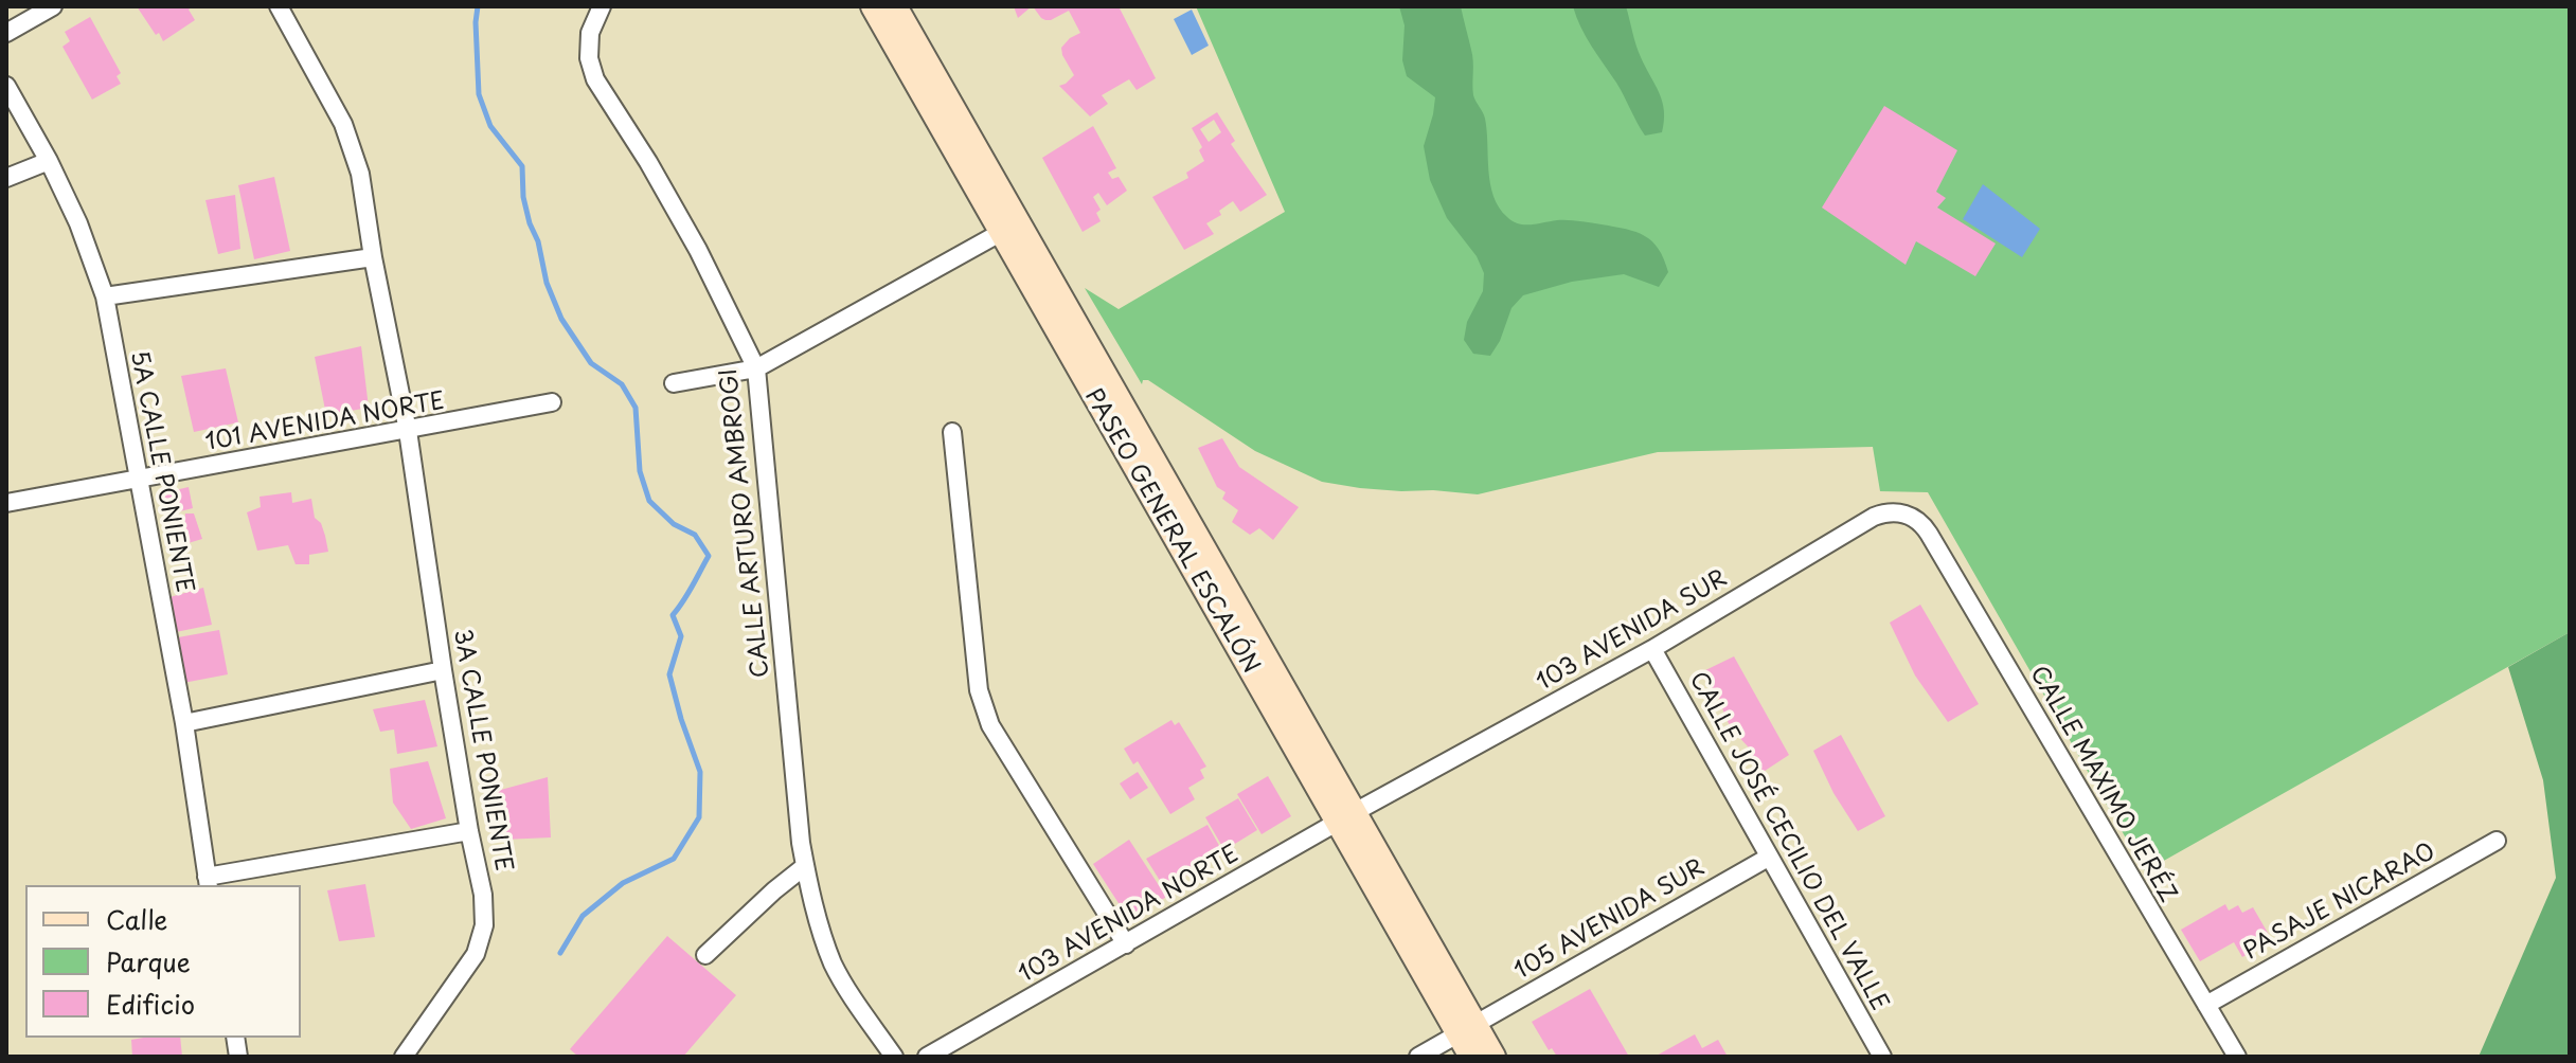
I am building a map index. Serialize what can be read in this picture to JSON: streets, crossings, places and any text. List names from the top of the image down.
{
  "streets": {
    "street": [
      "101 AVENIDA NORTE",
      "5A CALLE PONIENTE",
      "CALLE ARTURO AMBROGI",
      "PASEO GENERAL ESCALÓN",
      "103 AVENIDA SUR",
      "3A CALLE PONIENTE",
      "CALLE MAXIMO JERÉZ",
      "CALLE JOSÉ CECILIO DEL VALLE",
      "PASAJE NICARAO",
      "103 AVENIDA NORTE",
      "105 AVENIDA SUR"
    ]
  },
  "crossings": [
    ["101 AVENIDA NORTE", "5A CALLE PONIENTE"],
    ["101 AVENIDA NORTE", "3A CALLE PONIENTE"],
    ["PASEO GENERAL ESCALÓN", "103 AVENIDA SUR"],
    ["PASEO GENERAL ESCALÓN", "103 AVENIDA NORTE"],
    ["PASEO GENERAL ESCALÓN", "105 AVENIDA SUR"],
    ["103 AVENIDA SUR", "CALLE MAXIMO JERÉZ"],
    ["103 AVENIDA SUR", "CALLE JOSÉ CECILIO DEL VALLE"],
    ["103 AVENIDA SUR", "103 AVENIDA NORTE"],
    ["CALLE MAXIMO JERÉZ", "PASAJE NICARAO"],
    ["CALLE JOSÉ CECILIO DEL VALLE", "105 AVENIDA SUR"]
  ],
  "legend": ["Calle", "Parque", "Edificio"]
}
